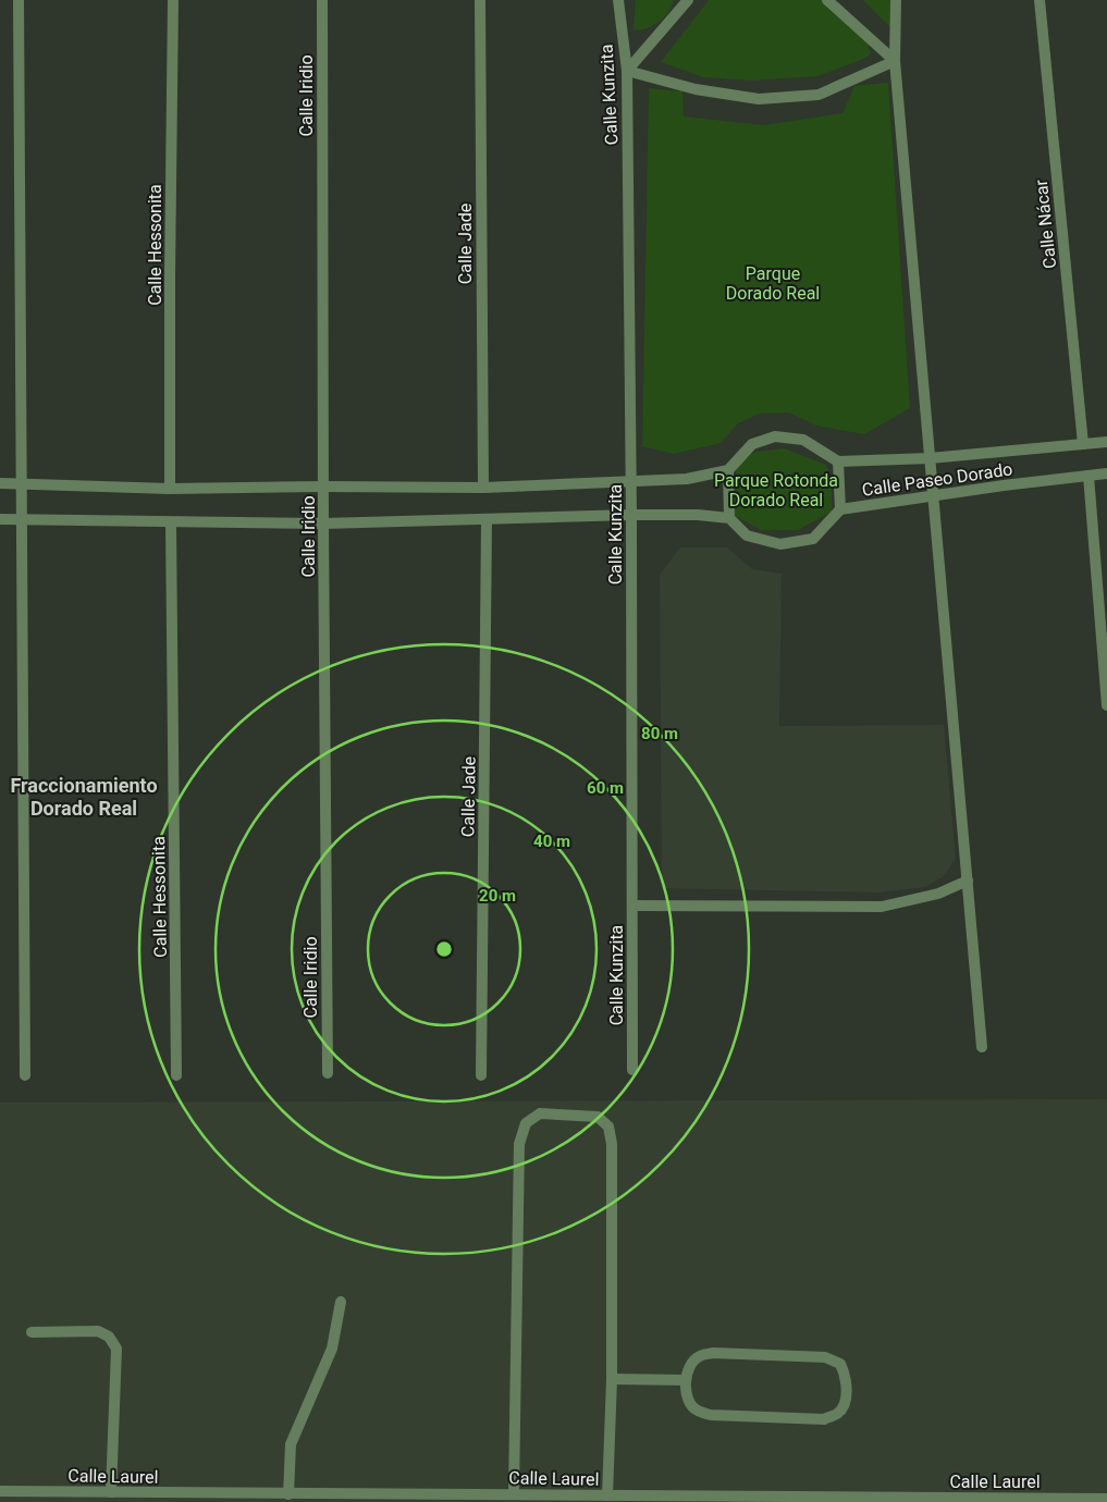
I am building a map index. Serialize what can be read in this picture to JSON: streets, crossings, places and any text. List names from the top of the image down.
{
  "streets": {
    "street": [
      "Calle Kunzita",
      "Calle Iridio",
      "Calle Nácar",
      "Calle Jade",
      "Calle Hessonita",
      "Calle Paseo Dorado",
      "Calle Laurel"
    ]
  },
  "crossings": [
    ["Calle Nácar", "Calle Paseo Dorado"]
  ],
  "districts": ["Fraccionamiento Dorado Real"],
  "parks": ["Parque Dorado Real", "Parque Rotonda Dorado Real"],
  "rings": [
    "80 m",
    "60 m",
    "40 m",
    "20 m"
  ]
}
